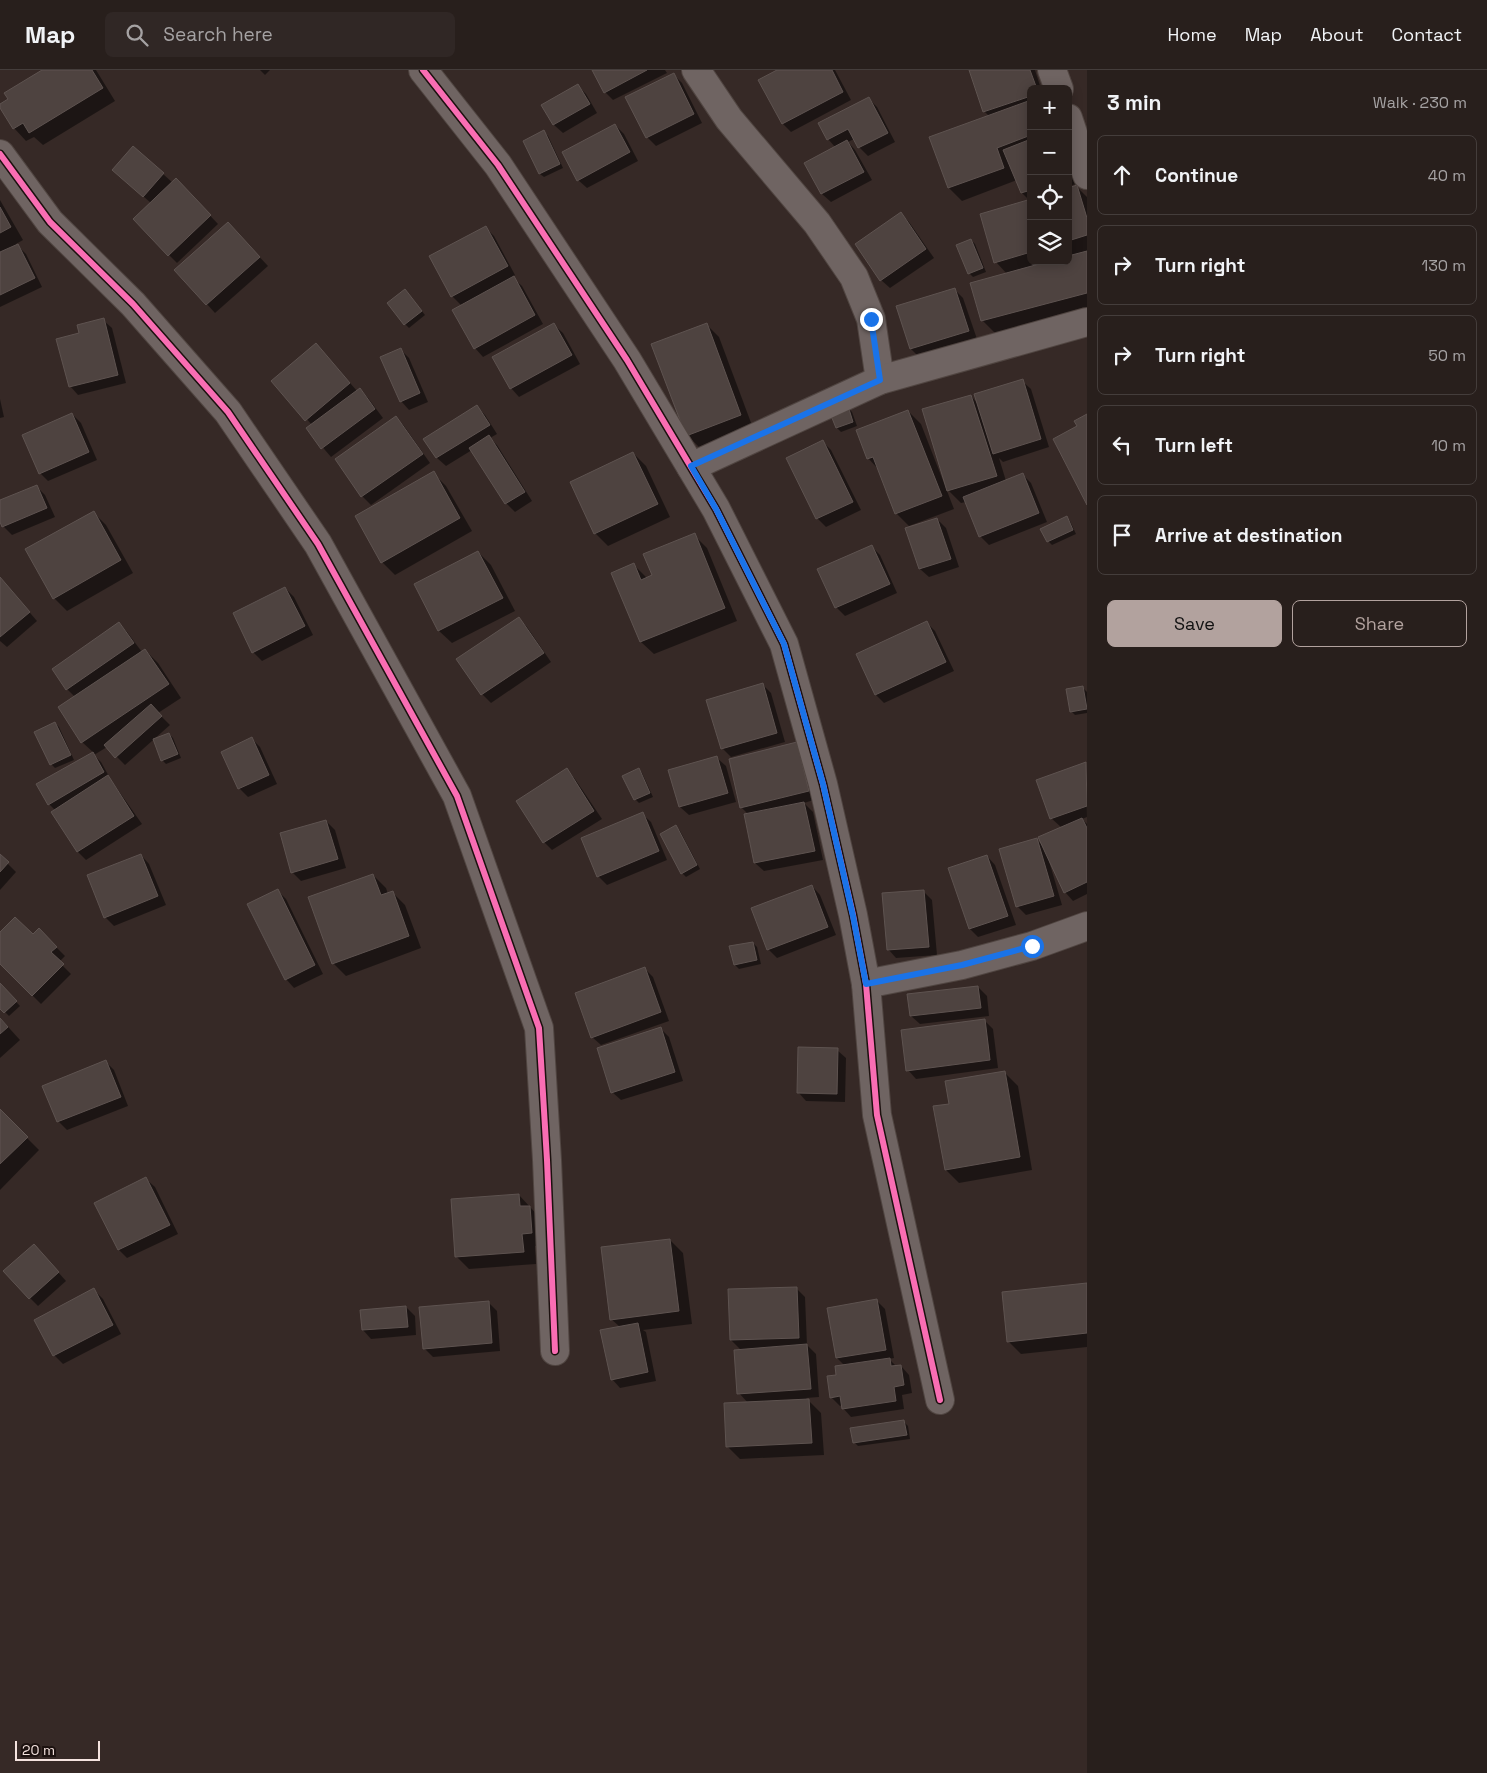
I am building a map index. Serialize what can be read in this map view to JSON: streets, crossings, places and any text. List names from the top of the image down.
{
  "scale_bar": "20 m",
  "page": {
    "header": "Map",
    "search": "Search here",
    "nav": [
      "Home",
      "Map",
      "About",
      "Contact"
    ],
    "heading": ["3 min", "Walk · 230 m"],
    "map_buttons": ["+", "−"],
    "list": [
      ["Continue", "40 m"],
      ["Turn right", "130 m"],
      ["Turn right", "50 m"],
      ["Turn left", "10 m"],
      "Arrive at destination"
    ],
    "buttons": ["Save", "Share"],
    "scale": "20 m"
  }
}
